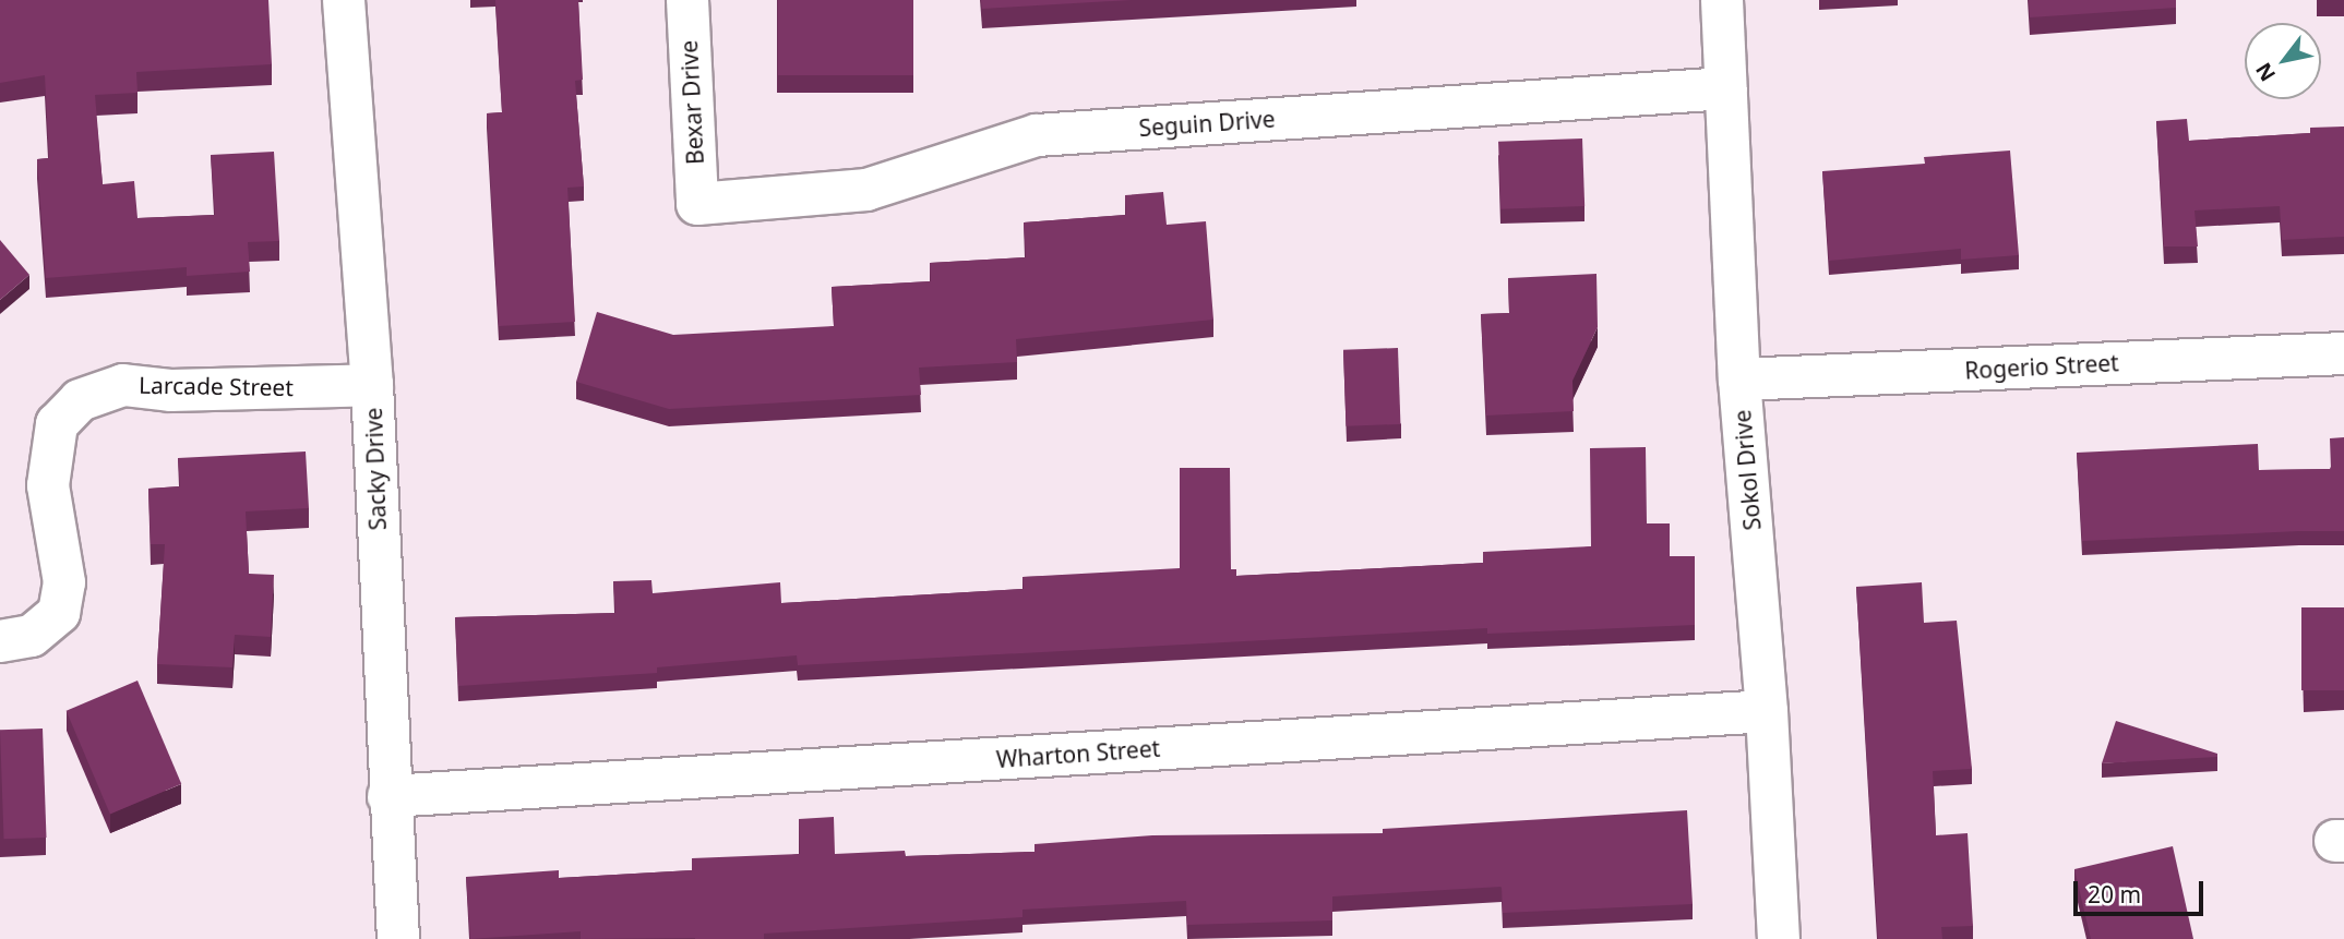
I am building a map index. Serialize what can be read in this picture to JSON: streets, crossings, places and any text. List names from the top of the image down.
{
  "streets": {
    "street": [
      "Bexar Drive",
      "Seguin Drive",
      "Rogerio Street",
      "Larcade Street",
      "Sacky Drive",
      "Sokol Drive",
      "Wharton Street"
    ]
  },
  "crossings": [
    ["Bexar Drive", "Seguin Drive"],
    ["Seguin Drive", "Sokol Drive"],
    ["Rogerio Street", "Sokol Drive"],
    ["Larcade Street", "Sacky Drive"],
    ["Sacky Drive", "Wharton Street"],
    ["Sokol Drive", "Wharton Street"]
  ],
  "scale_bar": "20 m",
  "north": "bottom left"
}
